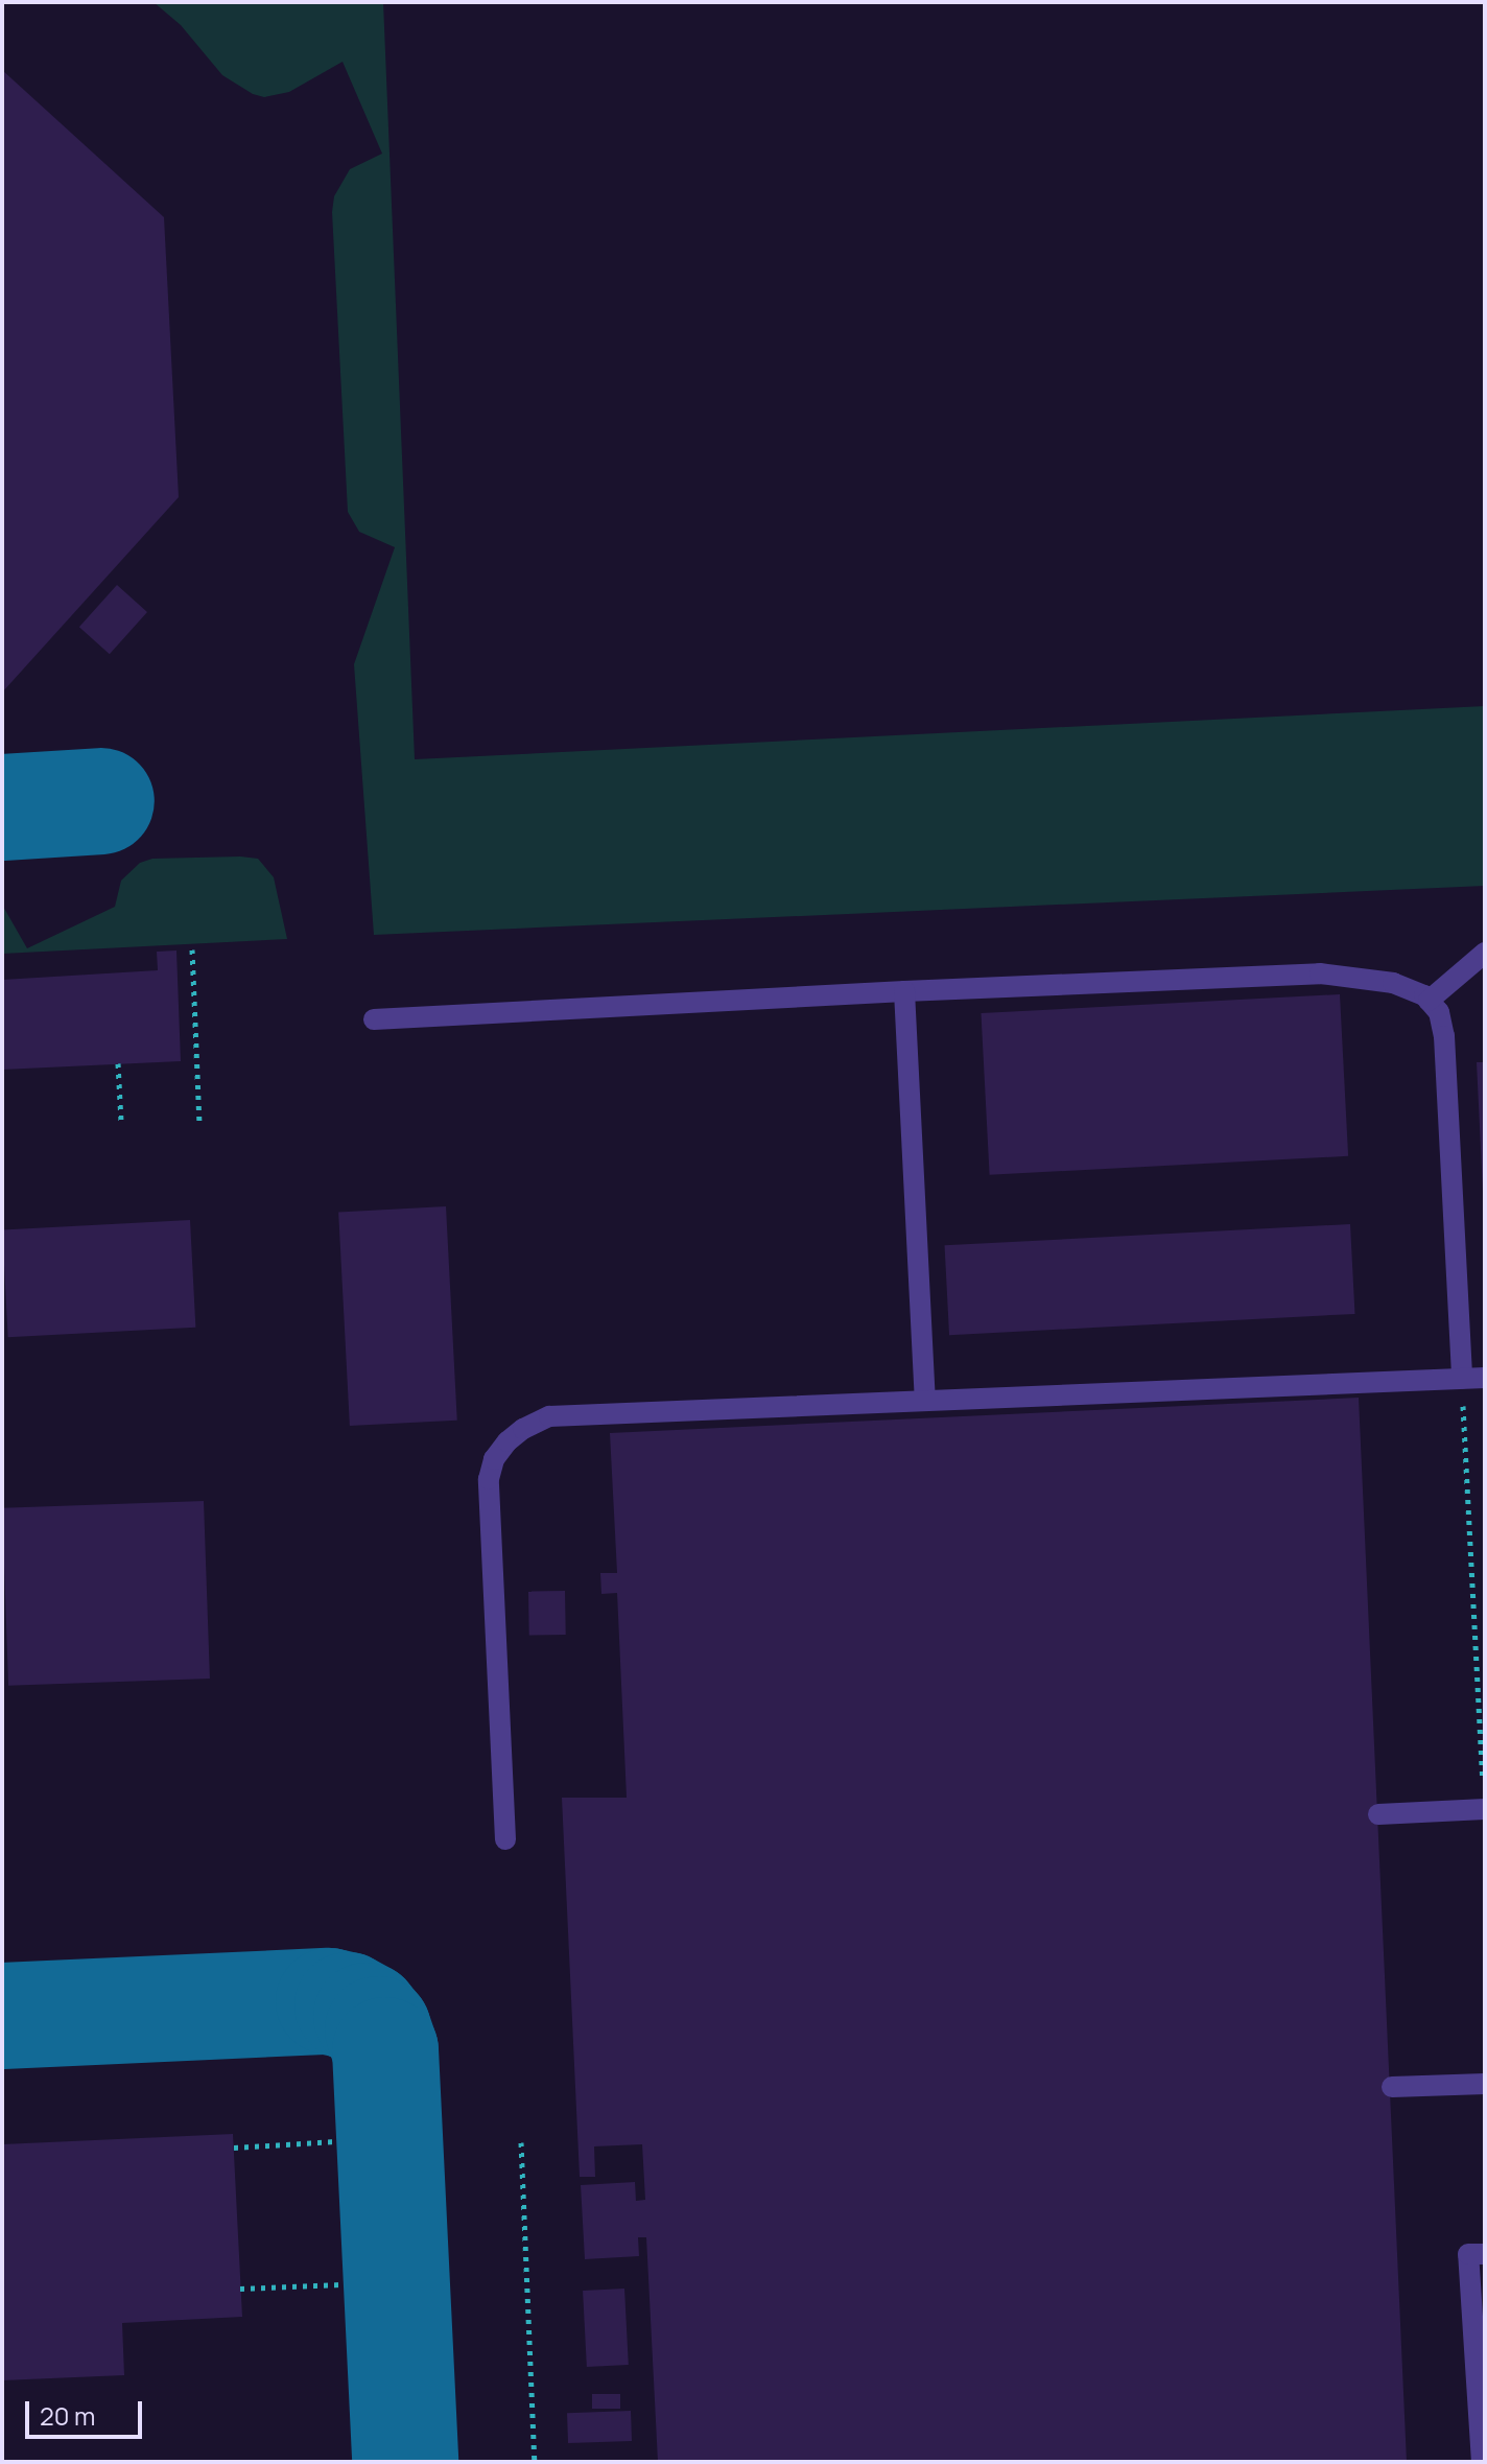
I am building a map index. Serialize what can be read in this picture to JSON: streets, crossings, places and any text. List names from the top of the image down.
{
  "scale_bar": "20 m"
}
